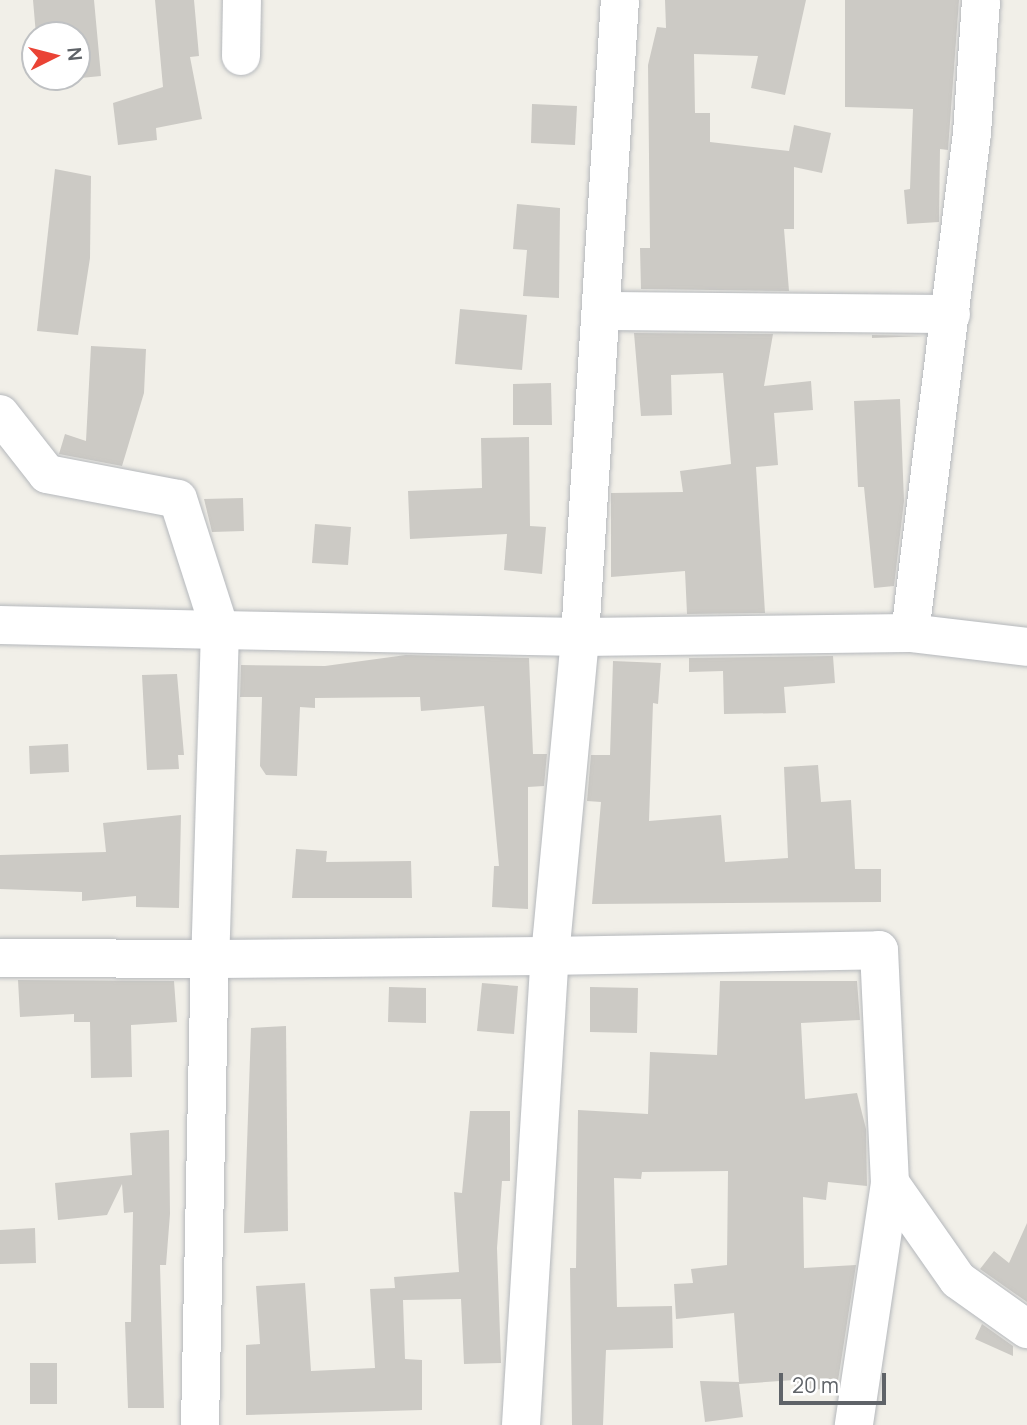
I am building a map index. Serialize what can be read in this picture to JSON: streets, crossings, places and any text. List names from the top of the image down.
{
  "scale_bar": "20 m",
  "north": "right"
}
